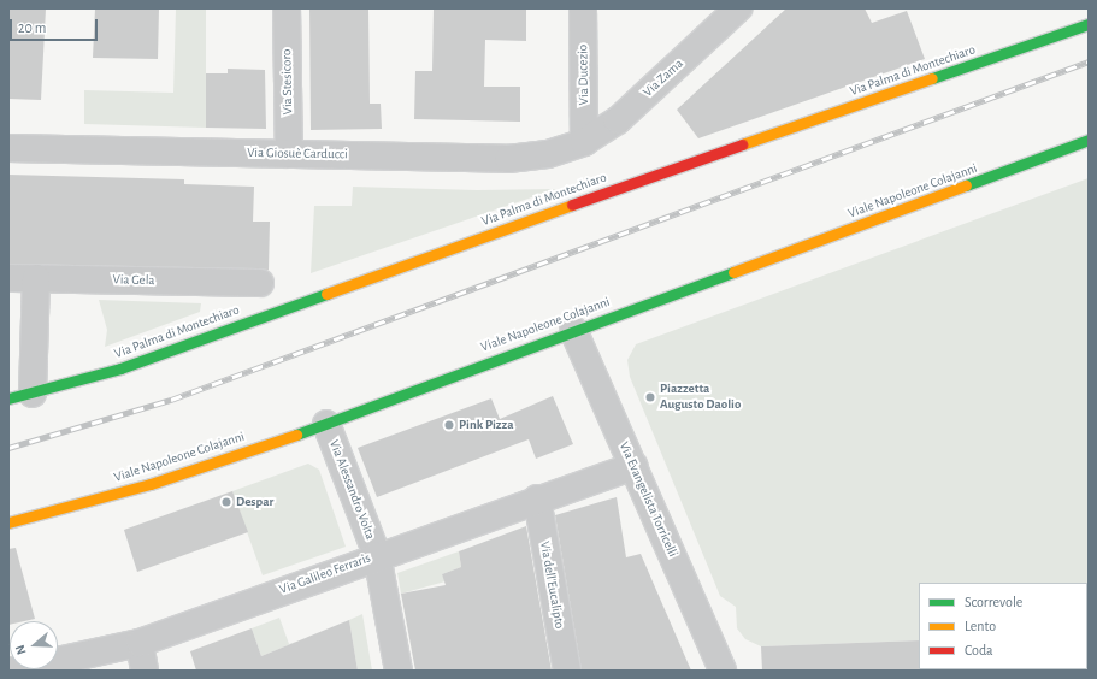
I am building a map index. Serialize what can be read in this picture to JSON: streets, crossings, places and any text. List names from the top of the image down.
{
  "streets": {
    "street": [
      "Via Palma di Montechiaro",
      "Via Ducezio",
      "Via Zama",
      "Via Stesicoro",
      "Via Giosuè Carducci",
      "Viale Napoleone Colajanni",
      "Via Gela",
      "Via Alessandro Volta",
      "Via Evangelista Torricelli",
      "Via Galileo Ferraris",
      "Via dell'Eucalipto"
    ]
  },
  "crossings": [
    ["Via Ducezio", "Via Zama"],
    ["Via Ducezio", "Via Giosuè Carducci"],
    ["Via Zama", "Via Giosuè Carducci"],
    ["Via Stesicoro", "Via Giosuè Carducci"],
    ["Viale Napoleone Colajanni", "Via Alessandro Volta"],
    ["Viale Napoleone Colajanni", "Via Evangelista Torricelli"],
    ["Via Alessandro Volta", "Via Galileo Ferraris"],
    ["Via Evangelista Torricelli", "Via Galileo Ferraris"],
    ["Via Galileo Ferraris", "Via dell'Eucalipto"]
  ],
  "places": ["Piazzetta Augusto Daolio", "Pink Pizza", "Despar"],
  "legend": ["Scorrevole", "Lento", "Coda"],
  "scale_bar": "20 m",
  "north": "left"
}
